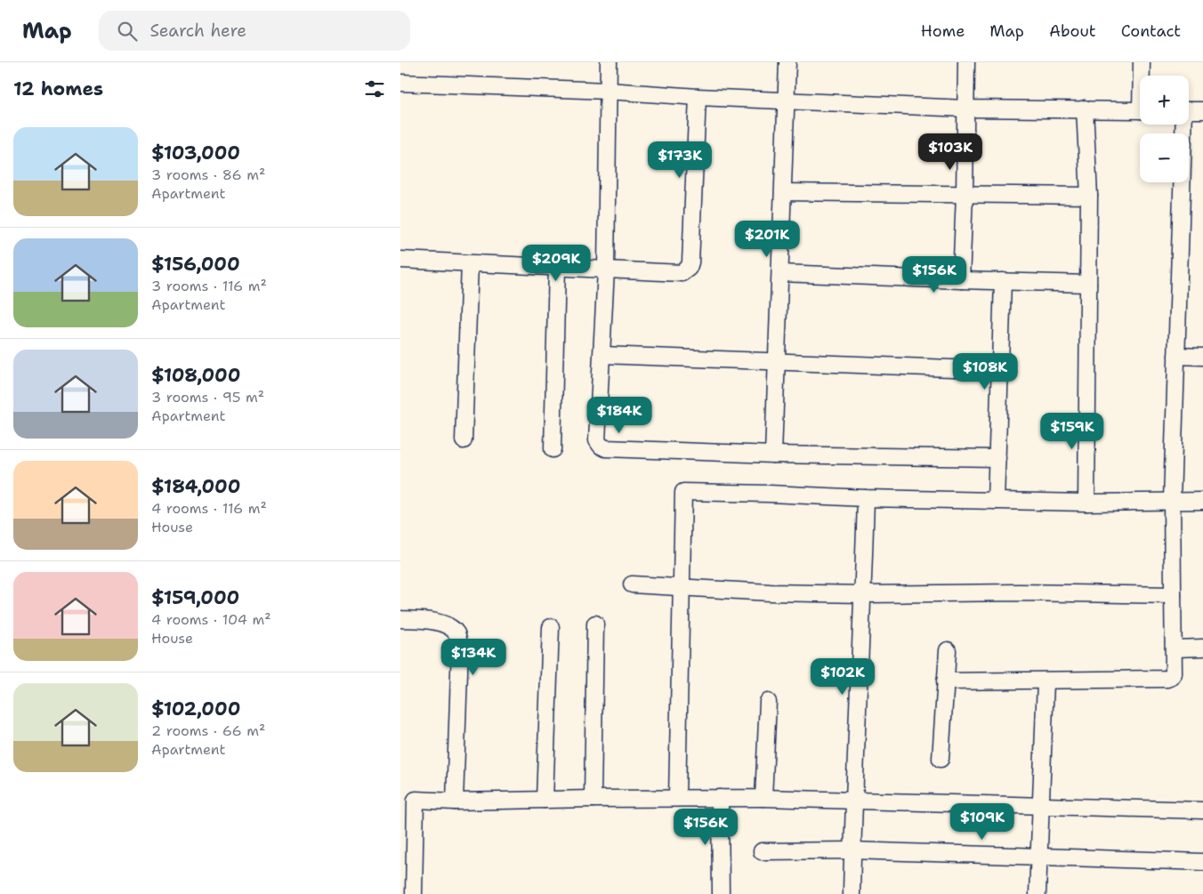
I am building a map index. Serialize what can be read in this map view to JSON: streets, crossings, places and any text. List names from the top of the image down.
{
  "page": {
    "header": "Map",
    "search": "Search here",
    "nav": [
      "Home",
      "Map",
      "About",
      "Contact"
    ],
    "heading": "12 homes",
    "map_buttons": ["+", "−"],
    "list": [
      {
        "name": "$103,000",
        "note": "3 rooms · 86 m² · Apartment"
      },
      {
        "name": "$156,000",
        "note": "3 rooms · 116 m² · Apartment"
      },
      {
        "name": "$108,000",
        "note": "3 rooms · 95 m² · Apartment"
      },
      {
        "name": "$184,000",
        "note": "4 rooms · 116 m² · House"
      },
      {
        "name": "$159,000",
        "note": "4 rooms · 104 m² · House"
      },
      {
        "name": "$102,000",
        "note": "2 rooms · 66 m² · Apartment"
      }
    ],
    "price": [
      "$103K",
      "$173K",
      "$201K",
      "$209K",
      "$156K",
      "$108K",
      "$184K",
      "$159K",
      "$134K",
      "$102K",
      "$109K",
      "$156K"
    ]
  }
}
